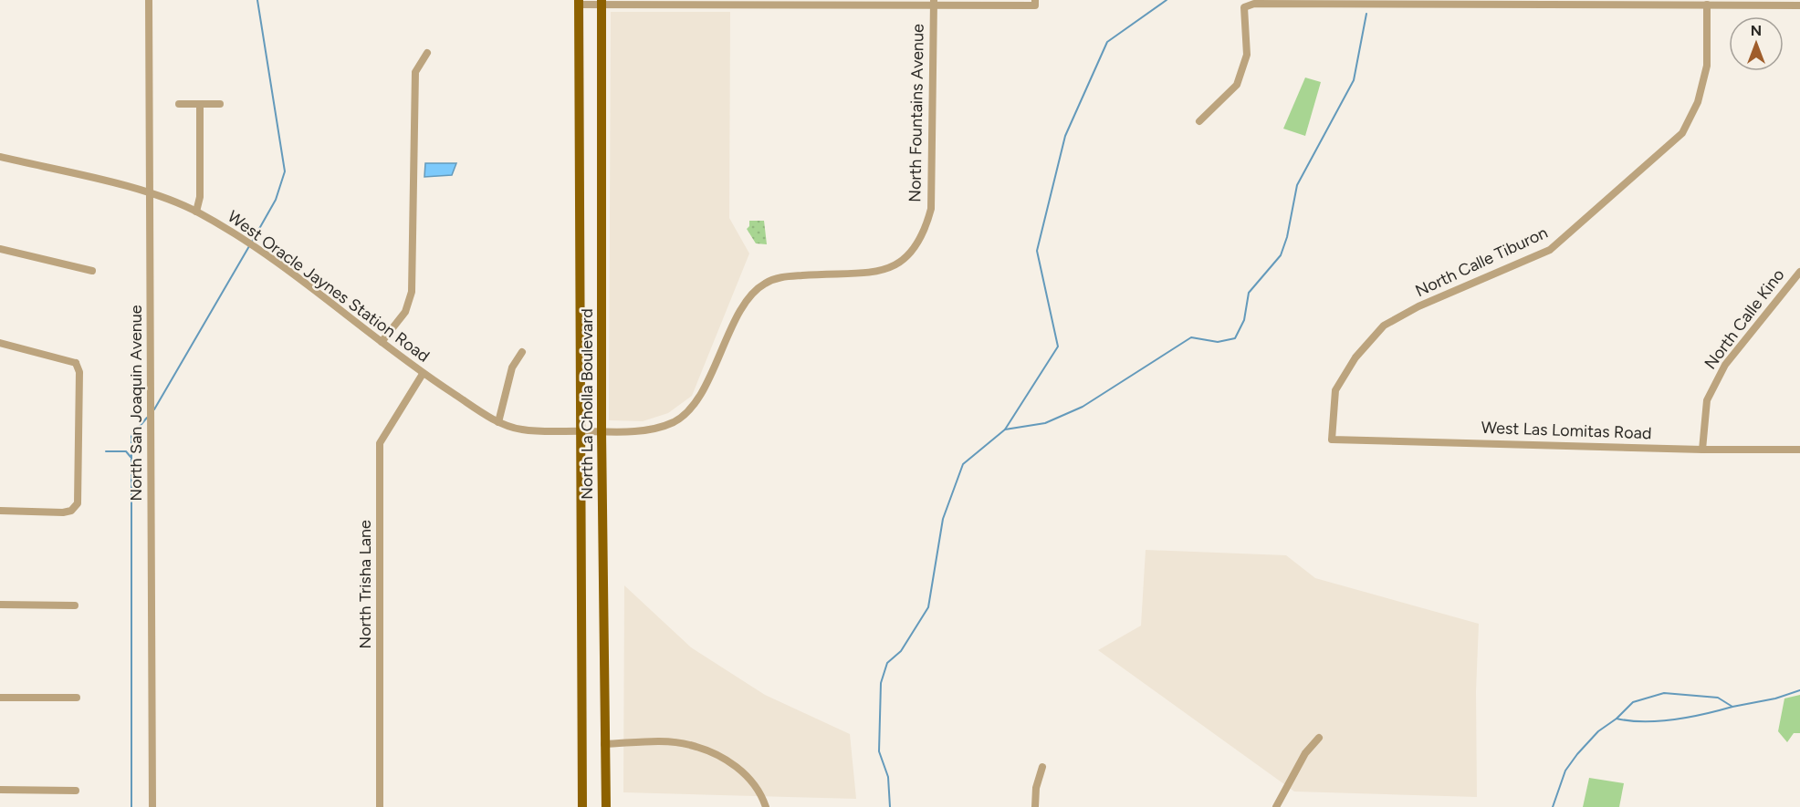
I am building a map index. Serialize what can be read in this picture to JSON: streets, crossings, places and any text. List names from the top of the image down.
{
  "streets": {
    "main road": ["North La Cholla Boulevard"],
    "street": [
      "North Fountains Avenue",
      "North Calle Tiburon",
      "West Oracle Jaynes Station Road",
      "North Calle Kino",
      "North San Joaquin Avenue",
      "West Las Lomitas Road",
      "North Trisha Lane"
    ]
  },
  "crossings": [
    ["North Fountains Avenue", "West Oracle Jaynes Station Road"],
    ["North Fountains Avenue", "North La Cholla Boulevard"],
    ["North Calle Tiburon", "West Las Lomitas Road"],
    ["West Oracle Jaynes Station Road", "North San Joaquin Avenue"],
    ["West Oracle Jaynes Station Road", "North La Cholla Boulevard"],
    ["West Oracle Jaynes Station Road", "North Trisha Lane"],
    ["North Calle Kino", "West Las Lomitas Road"]
  ],
  "north": "top"
}
